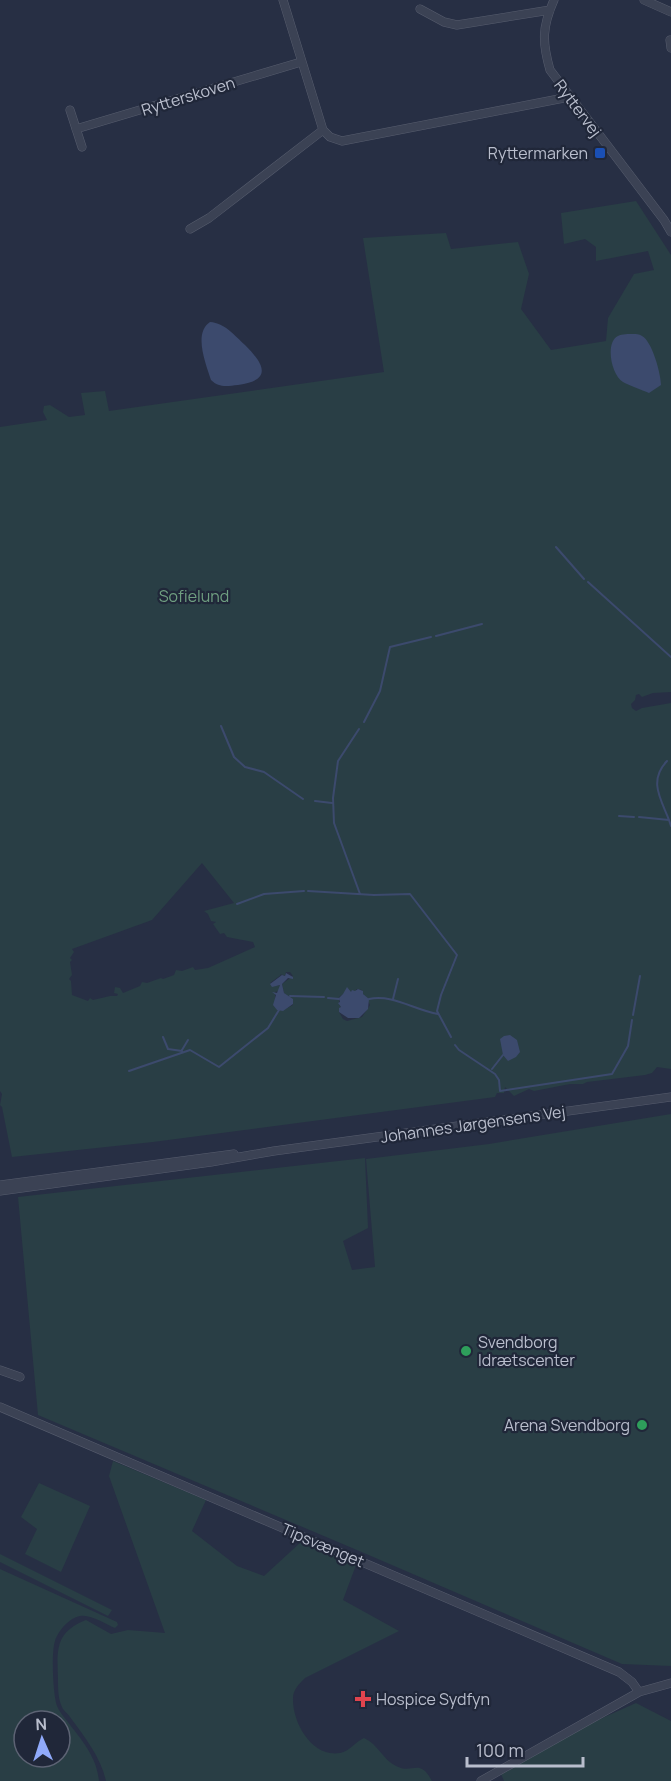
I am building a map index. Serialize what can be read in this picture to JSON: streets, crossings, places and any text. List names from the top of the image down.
{
  "streets": {
    "street": [
      "Rytterskoven",
      "Ryttervej",
      "Johannes Jørgensens Vej",
      "Tipsvænget"
    ]
  },
  "parks": ["Sofielund"],
  "places": {
    "transit": ["Ryttermarken"],
    "other": ["Svendborg Idrætscenter", "Arena Svendborg"],
    "health": ["Hospice Sydfyn"]
  },
  "scale_bar": "100 m",
  "north": "top"
}
